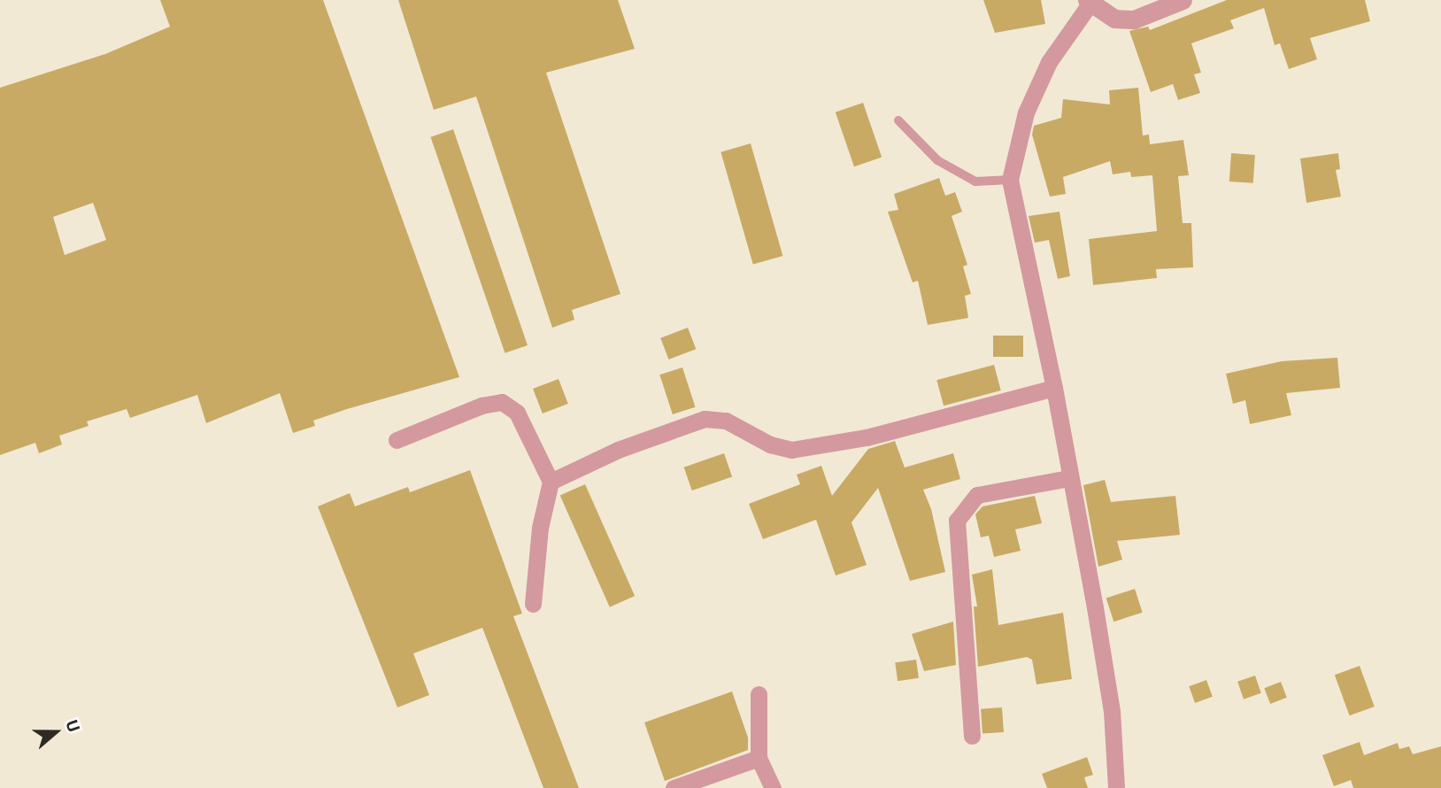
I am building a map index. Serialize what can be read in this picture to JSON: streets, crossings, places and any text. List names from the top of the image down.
{
  "north": "right"
}
